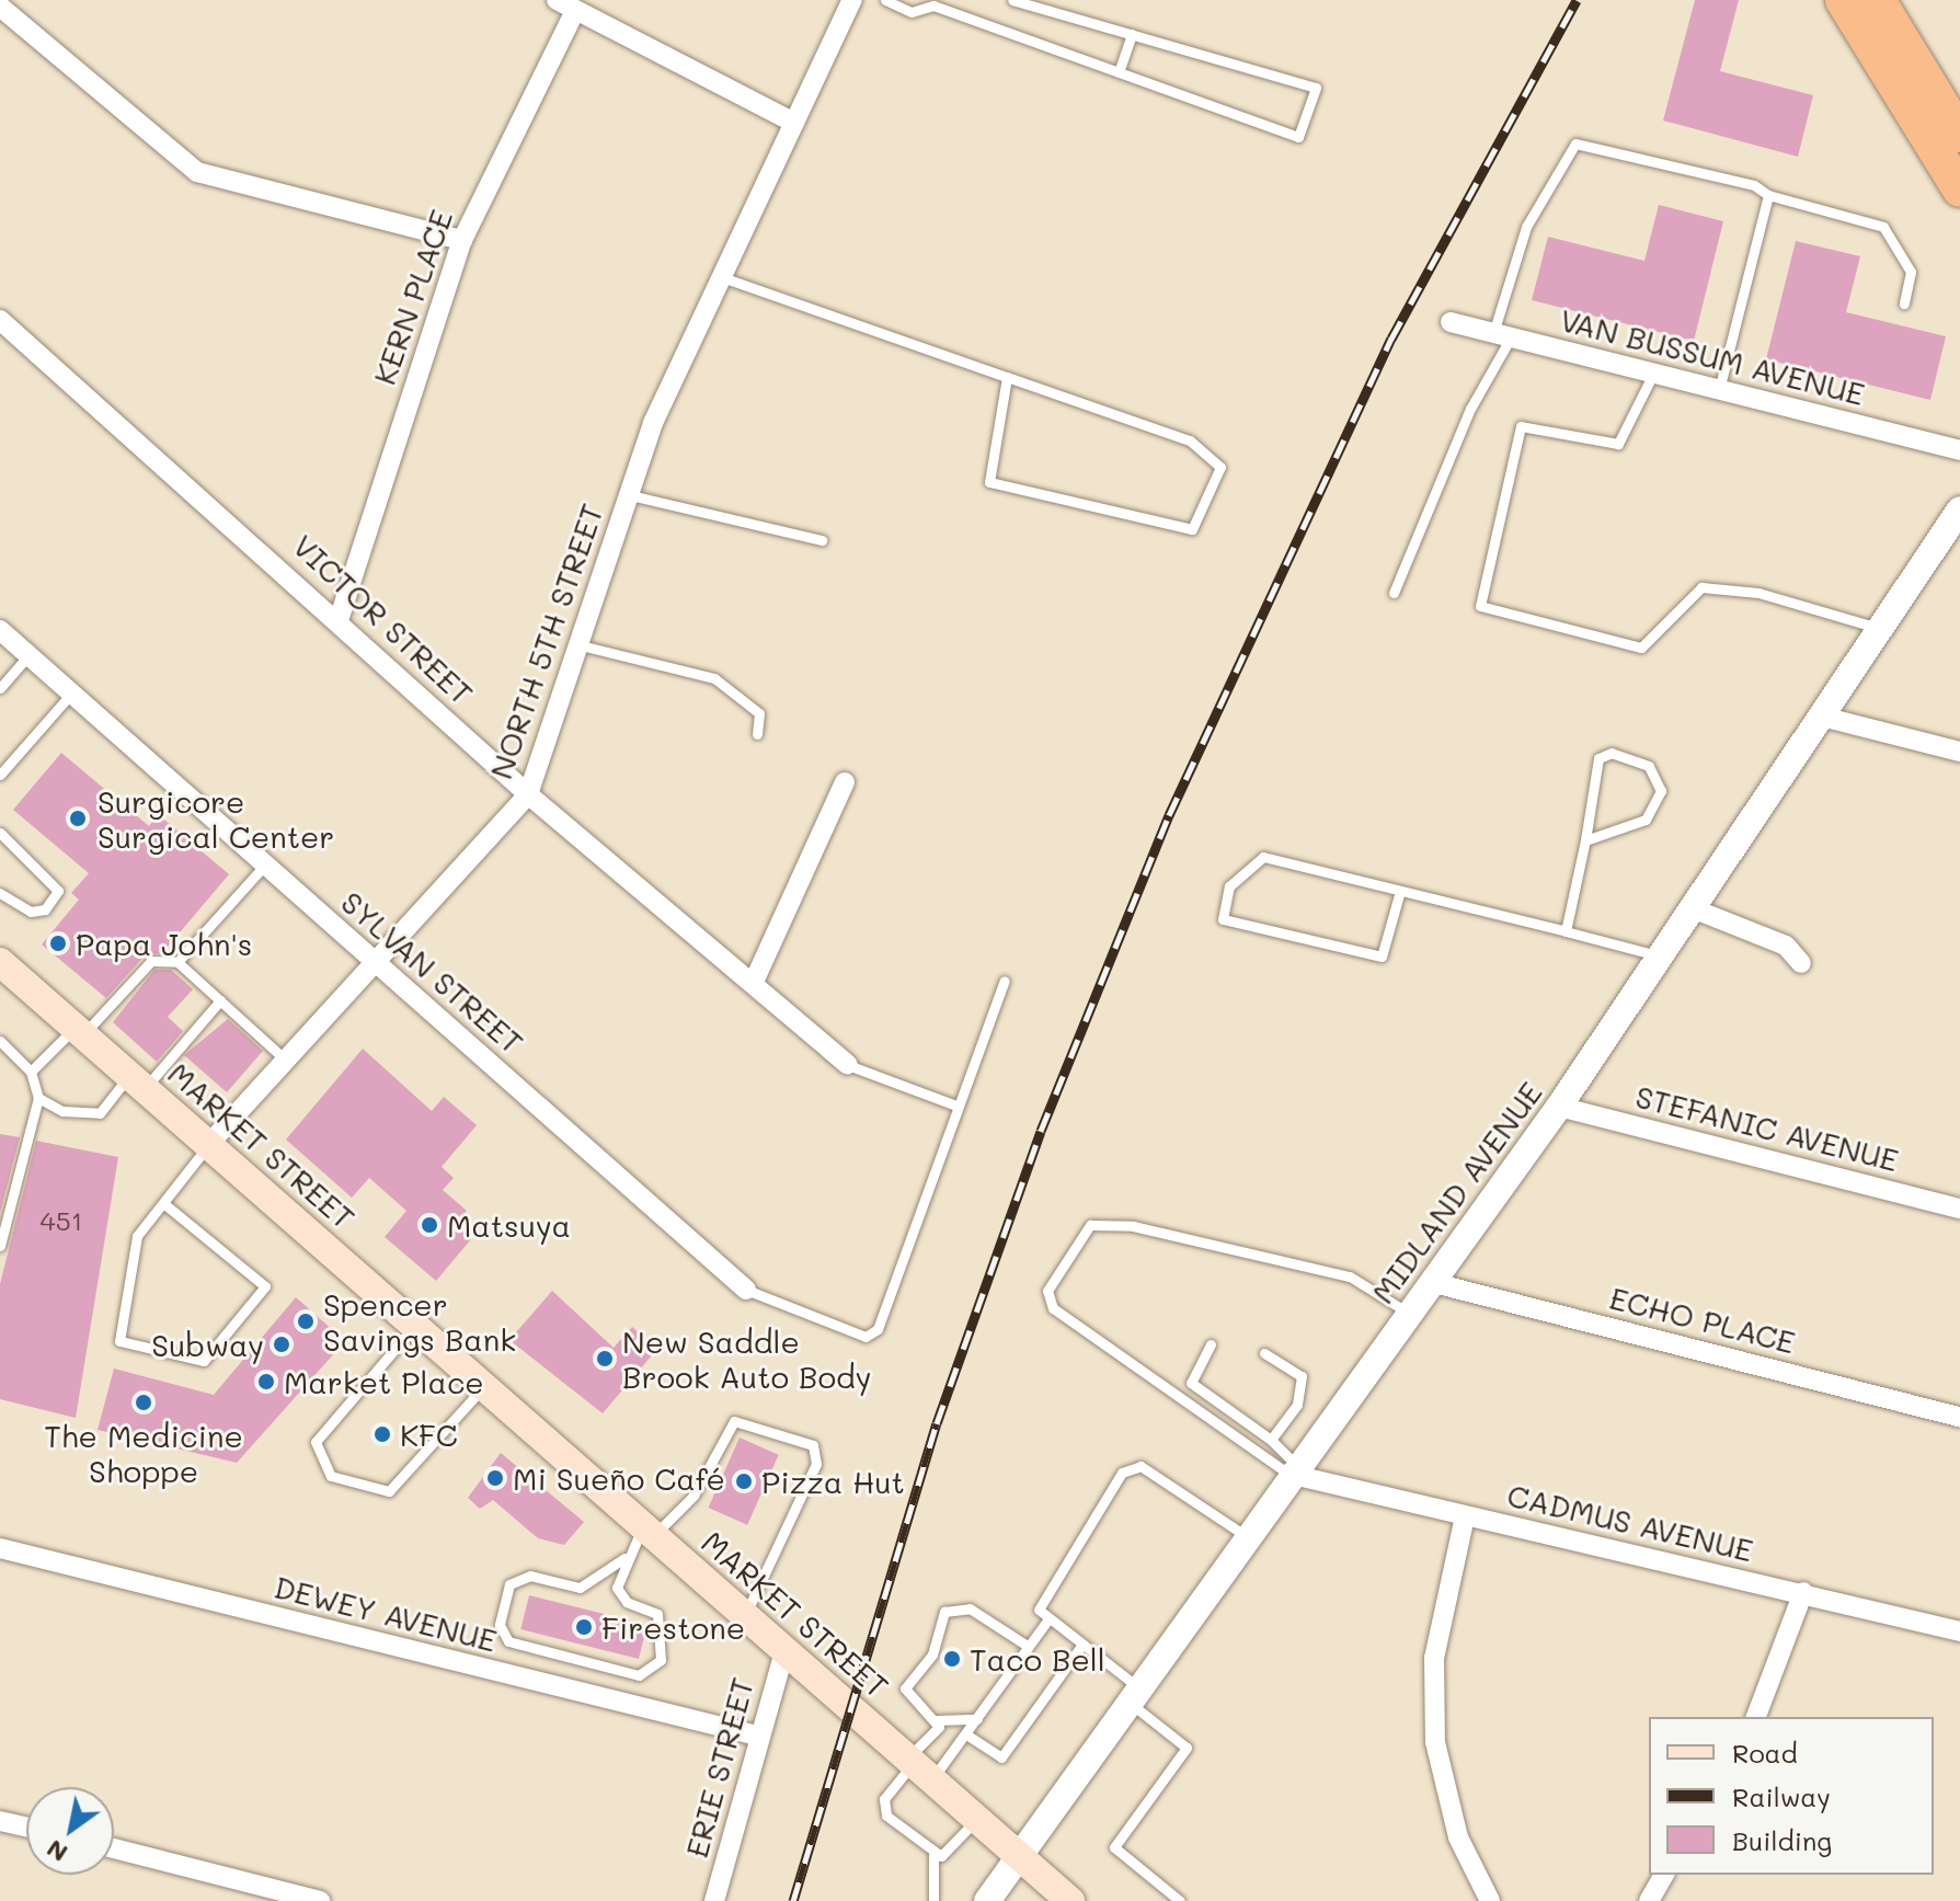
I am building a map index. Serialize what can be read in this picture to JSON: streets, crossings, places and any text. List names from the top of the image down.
{
  "streets": {
    "main road": ["MARKET STREET"],
    "street": [
      "KERN PLACE",
      "VAN BUSSUM AVENUE",
      "VICTOR STREET",
      "NORTH 5TH STREET",
      "SYLVAN STREET",
      "STEFANIC AVENUE",
      "MIDLAND AVENUE",
      "ECHO PLACE",
      "CADMUS AVENUE",
      "DEWEY AVENUE",
      "ERIE STREET"
    ]
  },
  "crossings": [
    ["KERN PLACE", "VICTOR STREET"],
    ["VICTOR STREET", "NORTH 5TH STREET"],
    ["NORTH 5TH STREET", "SYLVAN STREET"],
    ["NORTH 5TH STREET", "MARKET STREET"],
    ["STEFANIC AVENUE", "MIDLAND AVENUE"],
    ["MARKET STREET", "MIDLAND AVENUE"],
    ["MARKET STREET", "ERIE STREET"],
    ["MIDLAND AVENUE", "ECHO PLACE"],
    ["MIDLAND AVENUE", "CADMUS AVENUE"],
    ["DEWEY AVENUE", "ERIE STREET"]
  ],
  "places": [
    "Surgicore Surgical Center",
    "Papa John's",
    "Matsuya",
    "Spencer Savings Bank",
    "Subway",
    "New Saddle Brook Auto Body",
    "Market Place",
    "The Medicine Shoppe",
    "KFC",
    "Mi Sueño Café",
    "Pizza Hut",
    "Firestone",
    "Taco Bell"
  ],
  "house_numbers": ["451"],
  "legend": ["Road", "Railway", "Building"],
  "north": "bottom left"
}
